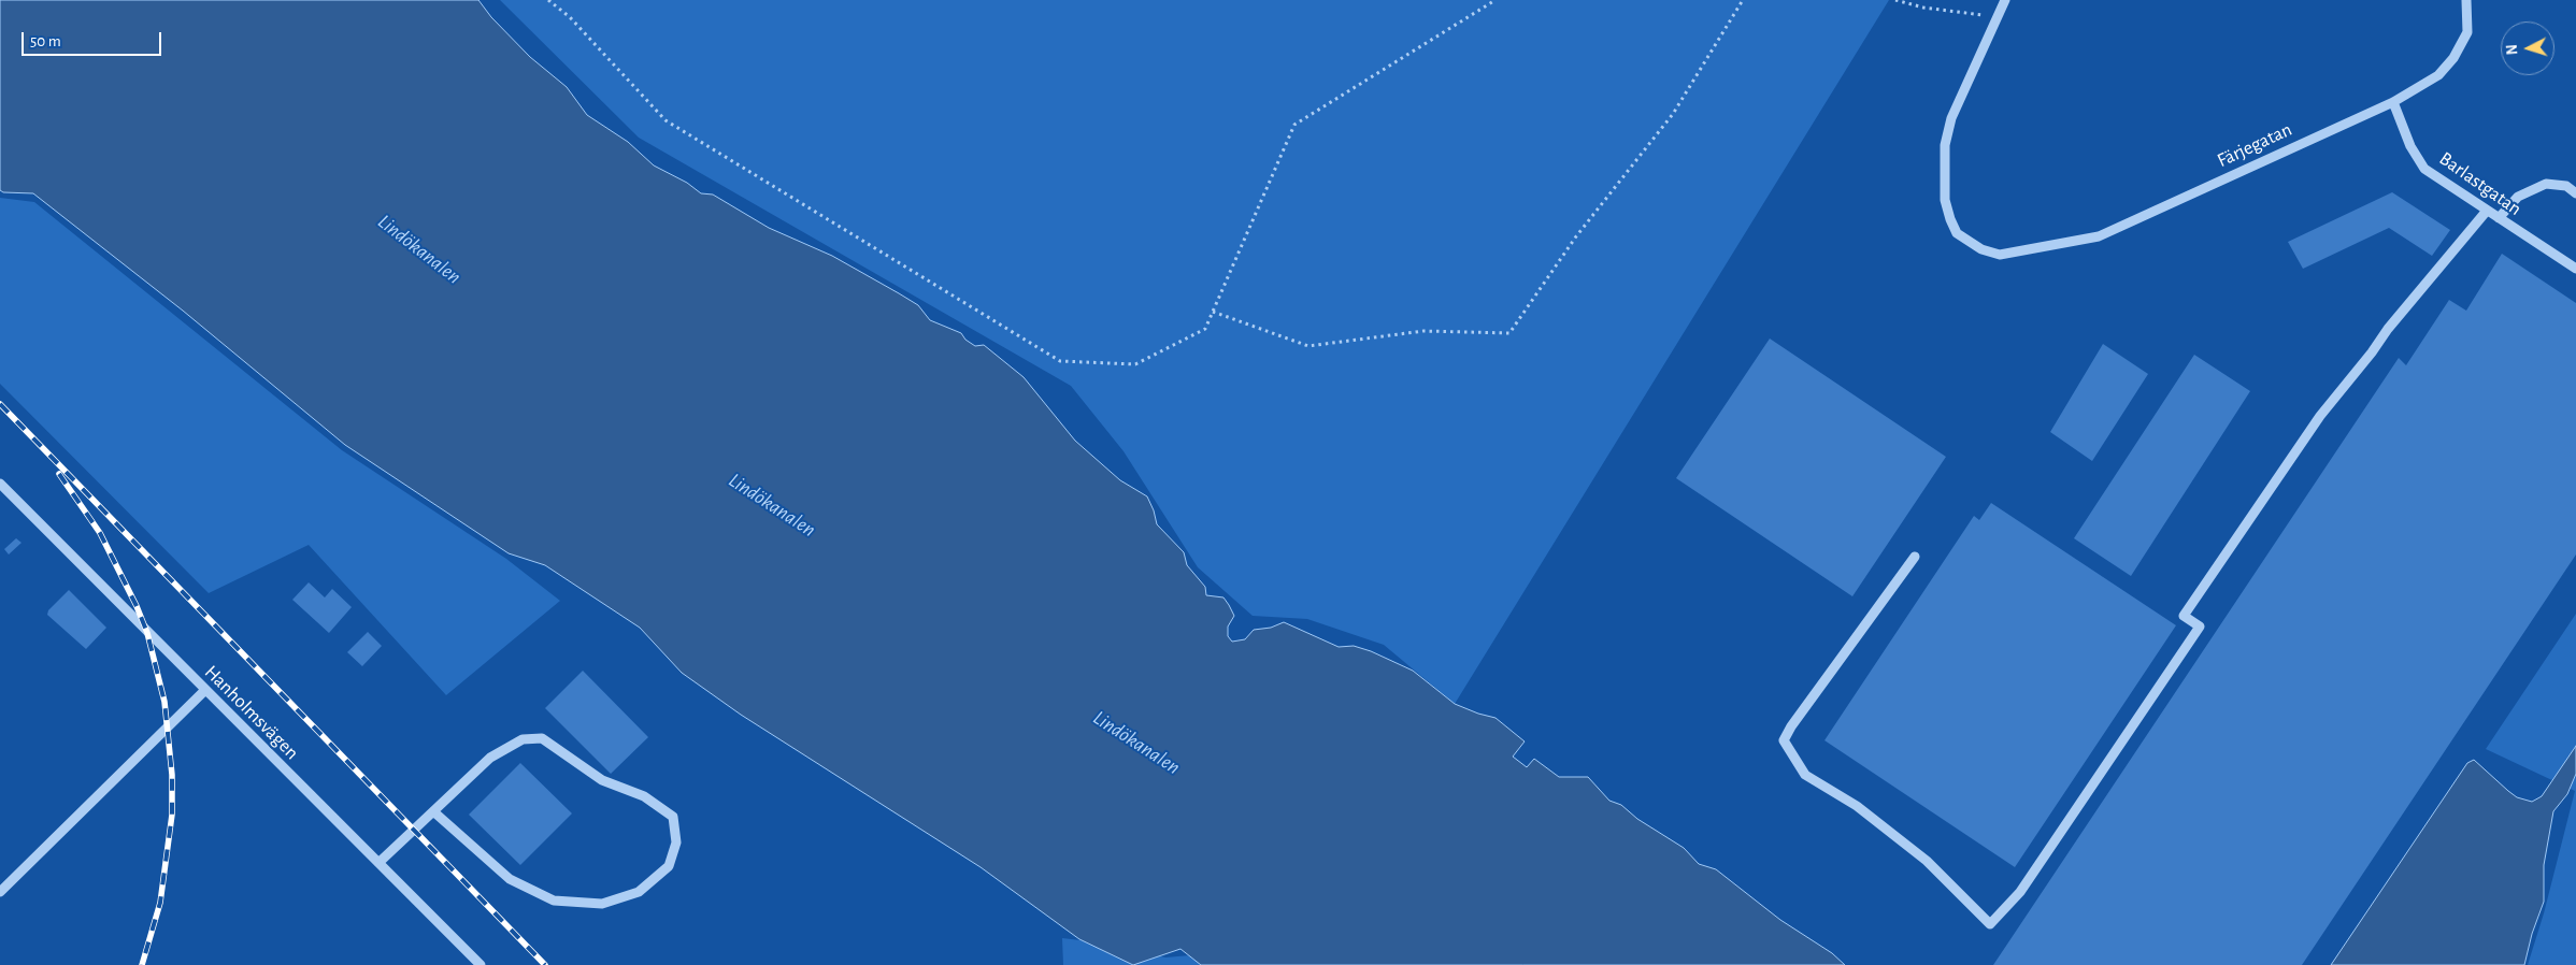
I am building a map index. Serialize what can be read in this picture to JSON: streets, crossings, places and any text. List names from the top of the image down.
{
  "streets": {
    "street": ["Färjegatan", "Barlastgatan", "Hanholmsvägen"]
  },
  "crossings": [
    ["Färjegatan", "Barlastgatan"]
  ],
  "water": ["Lindökanalen"],
  "scale_bar": "50 m",
  "north": "left"
}
